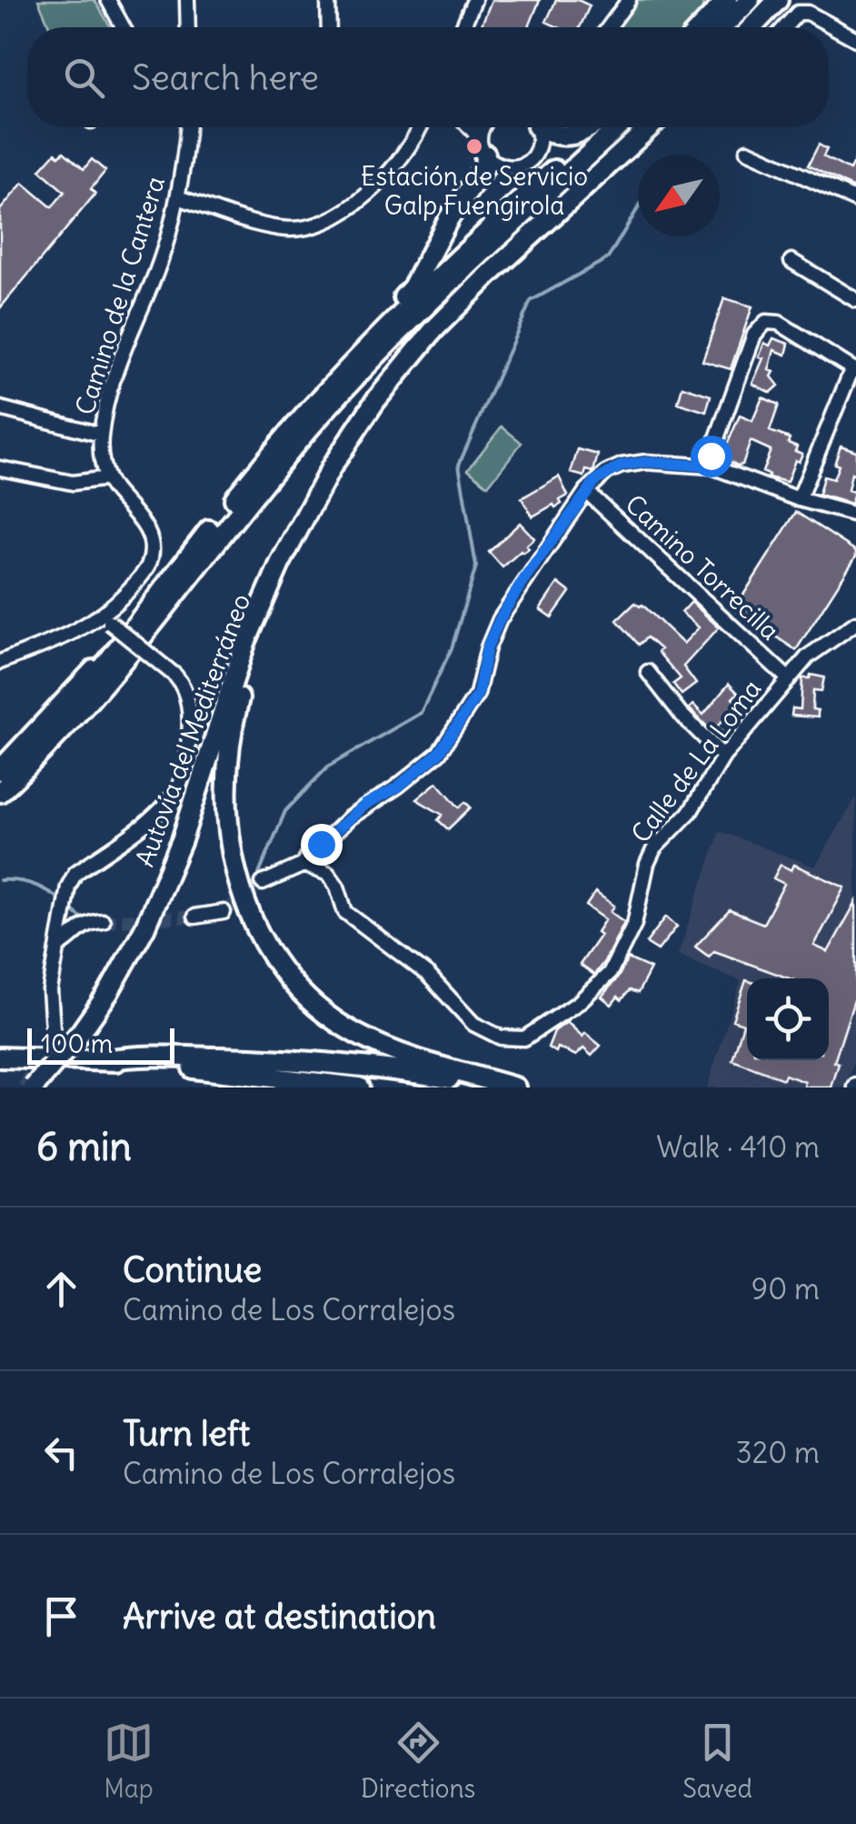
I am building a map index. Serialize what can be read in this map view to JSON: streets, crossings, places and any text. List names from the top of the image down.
{
  "streets": {
    "highway": ["Autovía del Mediterráneo"],
    "street": ["Camino de la Cantera", "Camino Torrecilla", "Calle de La Loma"]
  },
  "crossings": [
    ["Camino Torrecilla", "Calle de La Loma"]
  ],
  "places": ["Estación de Servicio Galp Fuengirola"],
  "scale_bar": "100 m",
  "north": "bottom left",
  "page": {
    "search": "Search here",
    "scale": "100 m",
    "heading": ["6 min", "Walk · 410 m"],
    "list": [
      ["Continue", "Camino de Los Corralejos", "90 m"],
      ["Turn left", "Camino de Los Corralejos", "320 m"],
      "Arrive at destination"
    ],
    "nav": ["Map", "Directions", "Saved"]
  }
}
